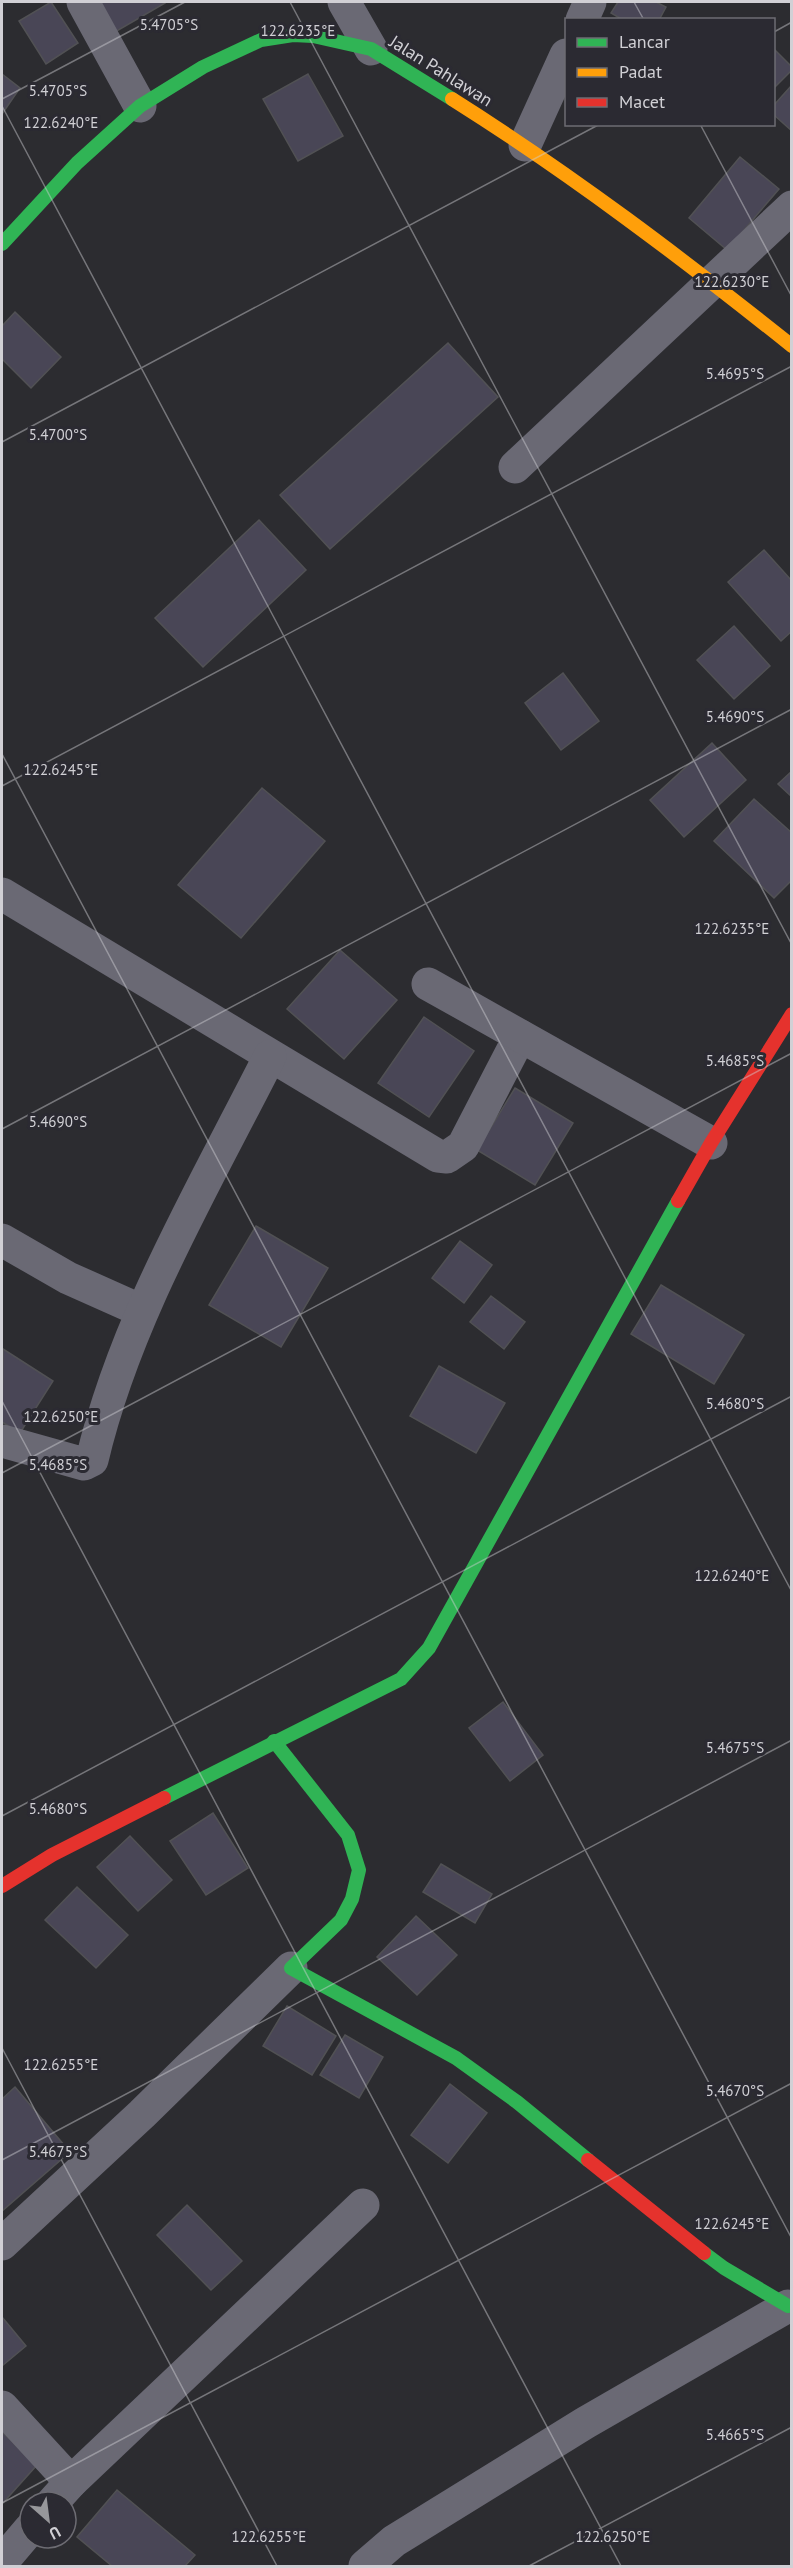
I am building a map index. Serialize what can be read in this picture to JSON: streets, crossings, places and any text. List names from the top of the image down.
{
  "streets": {
    "main road": ["Jalan Pahlawan"]
  },
  "legend": ["Lancar", "Padat", "Macet"],
  "north": "bottom right",
  "coordinates": [
    "5.4705°S",
    "122.6235°E",
    "122.6240°E",
    "122.6230°E",
    "5.4695°S",
    "5.4700°S",
    "5.4690°S",
    "122.6245°E",
    "5.4685°S",
    "5.4680°S",
    "122.6250°E",
    "5.4675°S",
    "122.6255°E",
    "5.4670°S",
    "5.4665°S"
  ]
}
